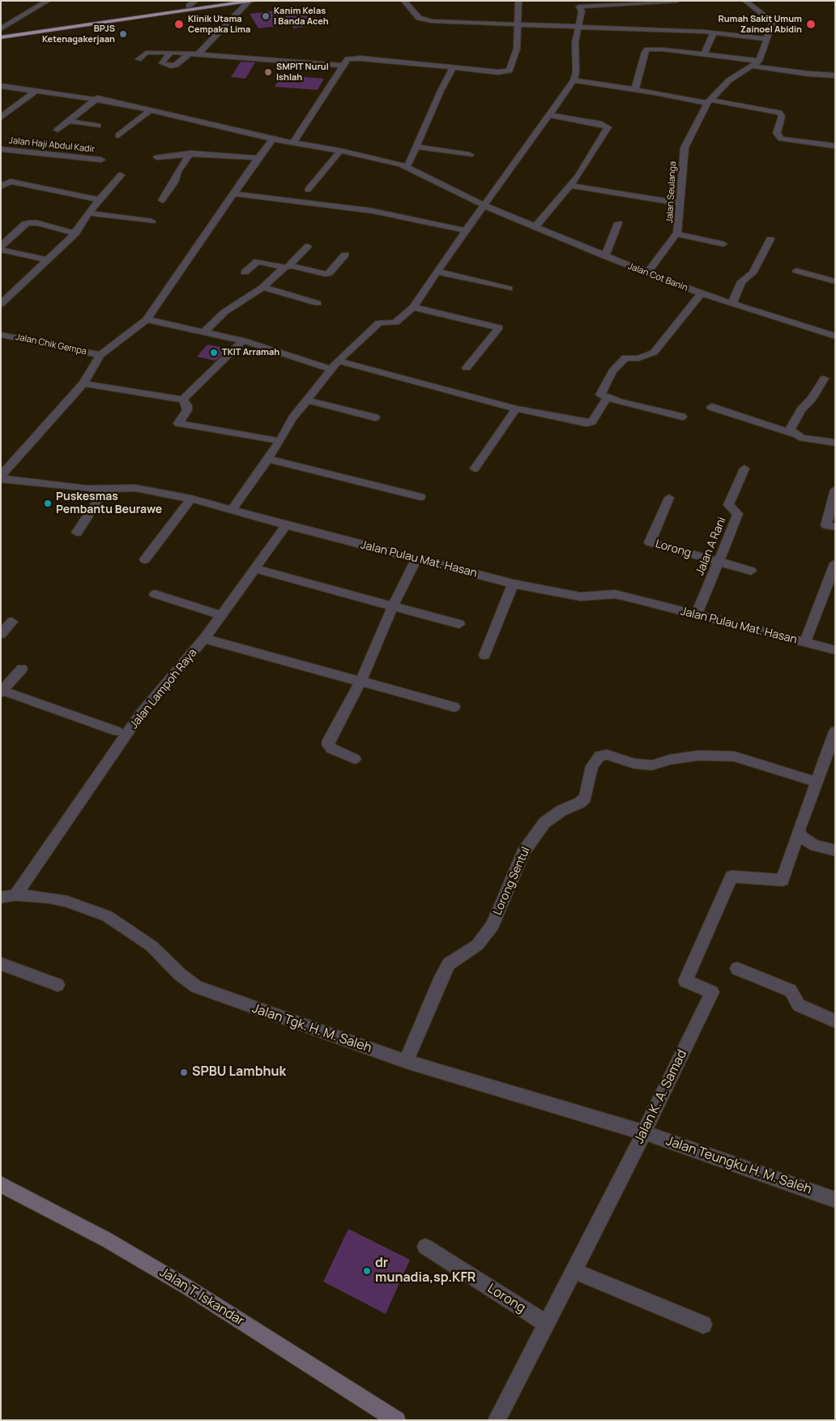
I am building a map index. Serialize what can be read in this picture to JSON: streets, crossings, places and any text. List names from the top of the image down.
{
  "streets": {
    "street": [
      "Jalan Haji Abdul Kadir",
      "Jalan Seulanga",
      "Jalan Cot Banin",
      "Jalan Chik Gempa",
      "Jalan A Rani",
      "Lorong",
      "Jalan Pulau Mat. Hasan",
      "Jalan Lampoh Raya",
      "Lorong Sentul",
      "Jalan Tgk. H. M. Saleh",
      "Jalan K. A. Samad",
      "Jalan Teungku H. M. Saleh",
      "Jalan T. Iskandar"
    ]
  },
  "crossings": [
    ["Jalan Seulanga", "Jalan Cot Banin"],
    ["Jalan A Rani", "Lorong"],
    ["Jalan A Rani", "Jalan Pulau Mat. Hasan"],
    ["Lorong", "Jalan K. A. Samad"],
    ["Jalan Pulau Mat. Hasan", "Jalan Lampoh Raya"],
    ["Jalan Lampoh Raya", "Jalan Tgk. H. M. Saleh"],
    ["Lorong Sentul", "Jalan Tgk. H. M. Saleh"],
    ["Jalan Tgk. H. M. Saleh", "Jalan K. A. Samad"],
    ["Jalan Tgk. H. M. Saleh", "Jalan Teungku H. M. Saleh"],
    ["Jalan K. A. Samad", "Jalan Teungku H. M. Saleh"]
  ],
  "places": [
    "Kanim Kelas I Banda Aceh",
    "Klinik Utama Cempaka Lima",
    "Rumah Sakit Umum Zainoel Abidin",
    "BPJS Ketenagakerjaan",
    "SMPIT Nurul Ishlah",
    "TKIT Arramah",
    "Puskesmas Pembantu Beurawe",
    "SPBU Lambhuk",
    "dr munadia,sp.KFR"
  ]
}
